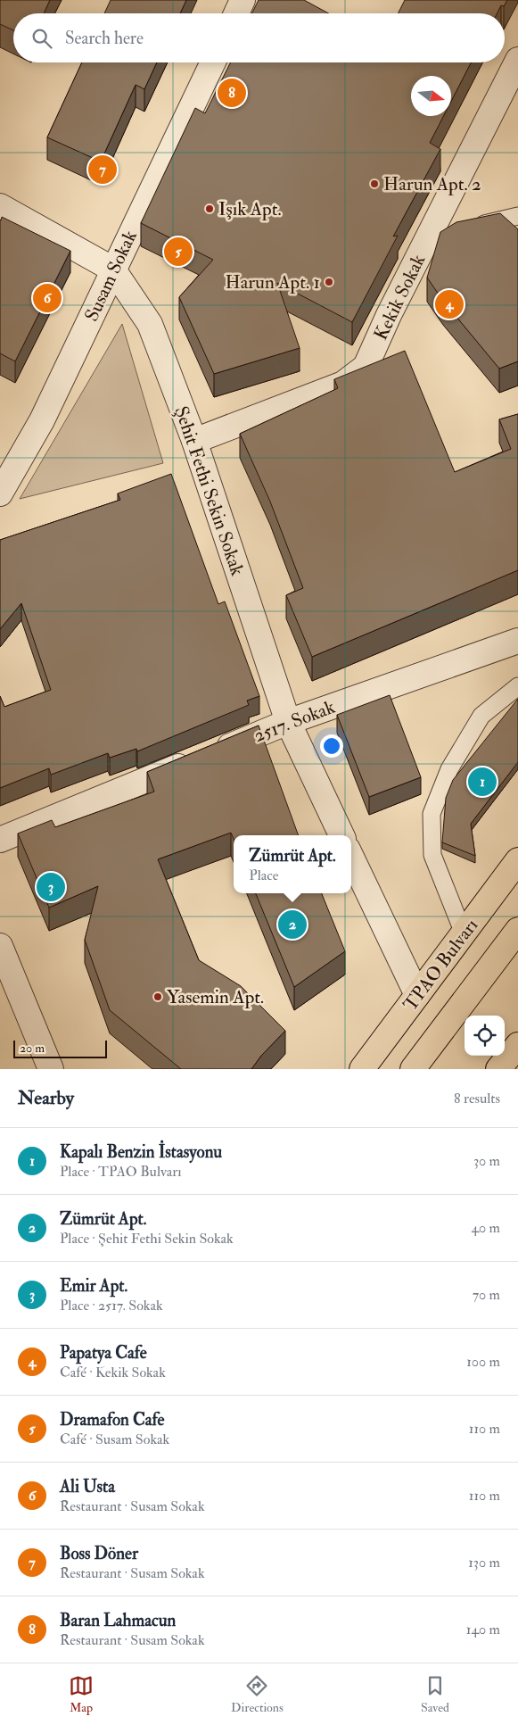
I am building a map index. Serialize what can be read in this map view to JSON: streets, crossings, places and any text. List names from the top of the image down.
{
  "streets": {
    "highway": ["TPAO Bulvarı"],
    "street": [
      "Susam Sokak",
      "Kekik Sokak",
      "Şehit Fethi Sekin Sokak",
      "2517. Sokak"
    ]
  },
  "crossings": [
    ["Susam Sokak", "Şehit Fethi Sekin Sokak"],
    ["Kekik Sokak", "Şehit Fethi Sekin Sokak"],
    ["Şehit Fethi Sekin Sokak", "2517. Sokak"]
  ],
  "places": [
    "Harun Apt. 2",
    "Işık Apt.",
    "Harun Apt. 1",
    "Yasemin Apt."
  ],
  "scale_bar": "20 m",
  "north": "right",
  "page": {
    "search": "Search here",
    "pins": [
      "8",
      "7",
      "5",
      "6",
      "4",
      "1",
      "3",
      "2"
    ],
    "popup": ["Zümrüt Apt.", "Place"],
    "scale": "20 m",
    "heading": ["Nearby", "8 results"],
    "list": [
      {
        "mark": "1",
        "name": "Kapalı Benzin İstasyonu",
        "note": "Place · TPAO Bulvarı",
        "value": "30 m"
      },
      {
        "mark": "2",
        "name": "Zümrüt Apt.",
        "note": "Place · Şehit Fethi Sekin Sokak",
        "value": "40 m"
      },
      {
        "mark": "3",
        "name": "Emir Apt.",
        "note": "Place · 2517. Sokak",
        "value": "70 m"
      },
      {
        "mark": "4",
        "name": "Papatya Cafe",
        "note": "Café · Kekik Sokak",
        "value": "100 m"
      },
      {
        "mark": "5",
        "name": "Dramafon Cafe",
        "note": "Café · Susam Sokak",
        "value": "110 m"
      },
      {
        "mark": "6",
        "name": "Ali Usta",
        "note": "Restaurant · Susam Sokak",
        "value": "110 m"
      },
      {
        "mark": "7",
        "name": "Boss Döner",
        "note": "Restaurant · Susam Sokak",
        "value": "130 m"
      },
      {
        "mark": "8",
        "name": "Baran Lahmacun",
        "note": "Restaurant · Susam Sokak",
        "value": "140 m"
      }
    ],
    "nav": ["Map", "Directions", "Saved"]
  }
}
